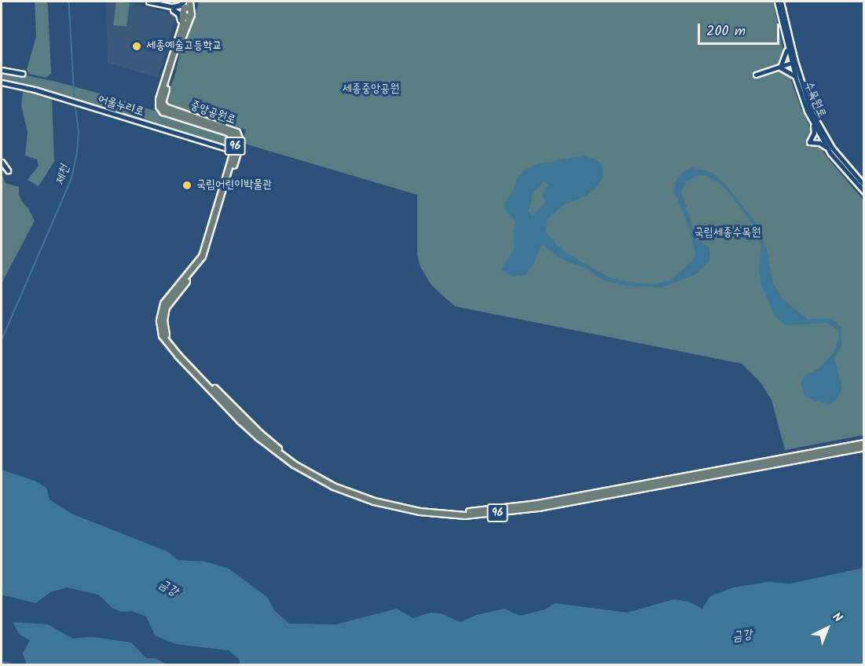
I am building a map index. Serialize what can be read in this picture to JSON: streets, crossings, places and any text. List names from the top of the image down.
{
  "streets": {
    "main road": ["중앙공원로", "96"],
    "street": ["수목원로", "어울누리로"]
  },
  "crossings": [
    ["어울누리로", "중앙공원로"],
    ["어울누리로", "96"],
    ["중앙공원로", "96"]
  ],
  "water": ["제천", "금강"],
  "parks": ["세종중앙공원", "국립세종수목원"],
  "places": ["세종예술고등학교", "국립어린이박물관"],
  "scale_bar": "200 m",
  "north": "top right"
}
